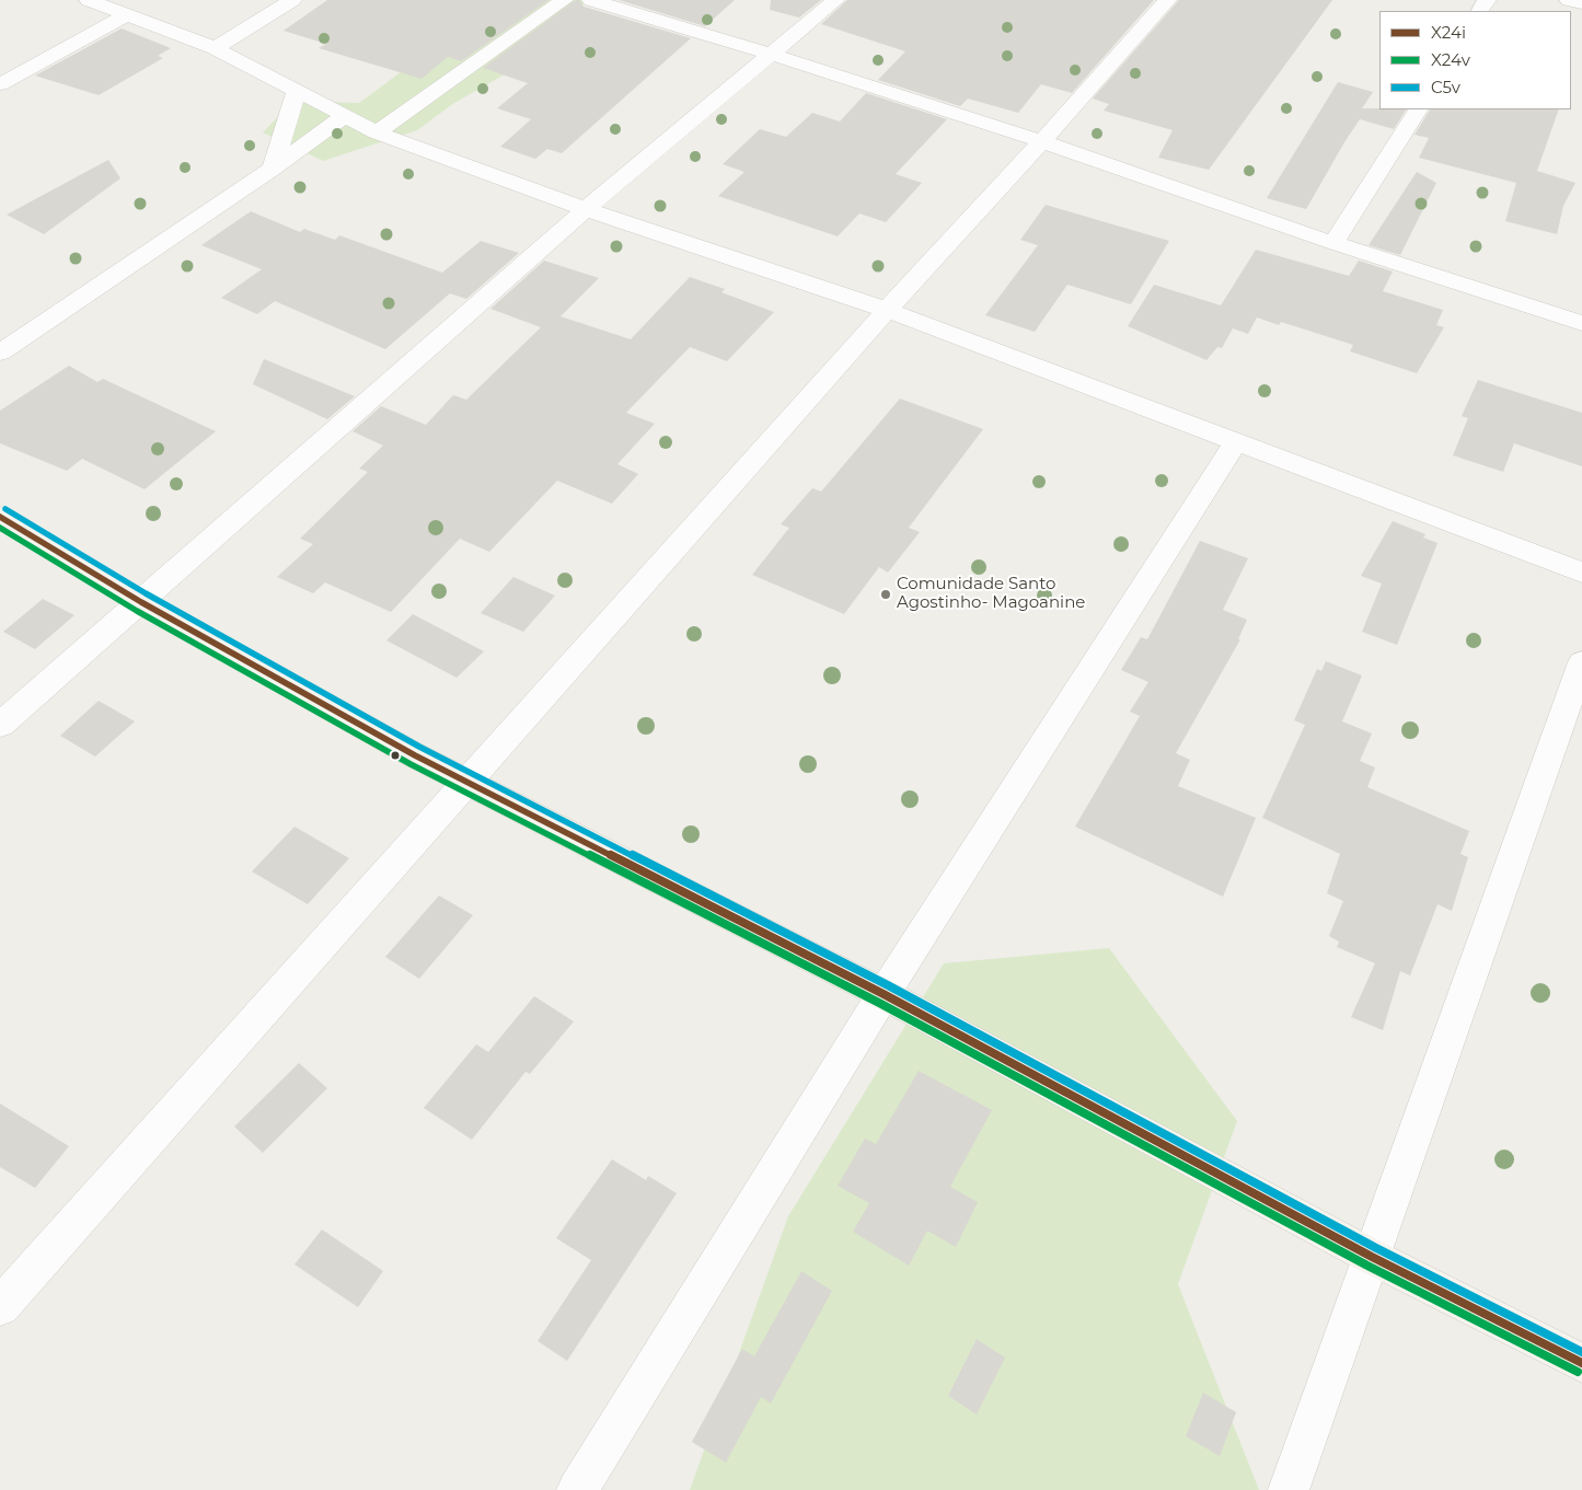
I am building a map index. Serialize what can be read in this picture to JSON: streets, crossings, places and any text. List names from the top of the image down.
{
  "places": ["Comunidade Santo Agostinho- Magoanine"],
  "lines": ["transit line C5v", "transit line X24i", "transit line X24v"],
  "legend": ["X24i", "X24v", "C5v"]
}
